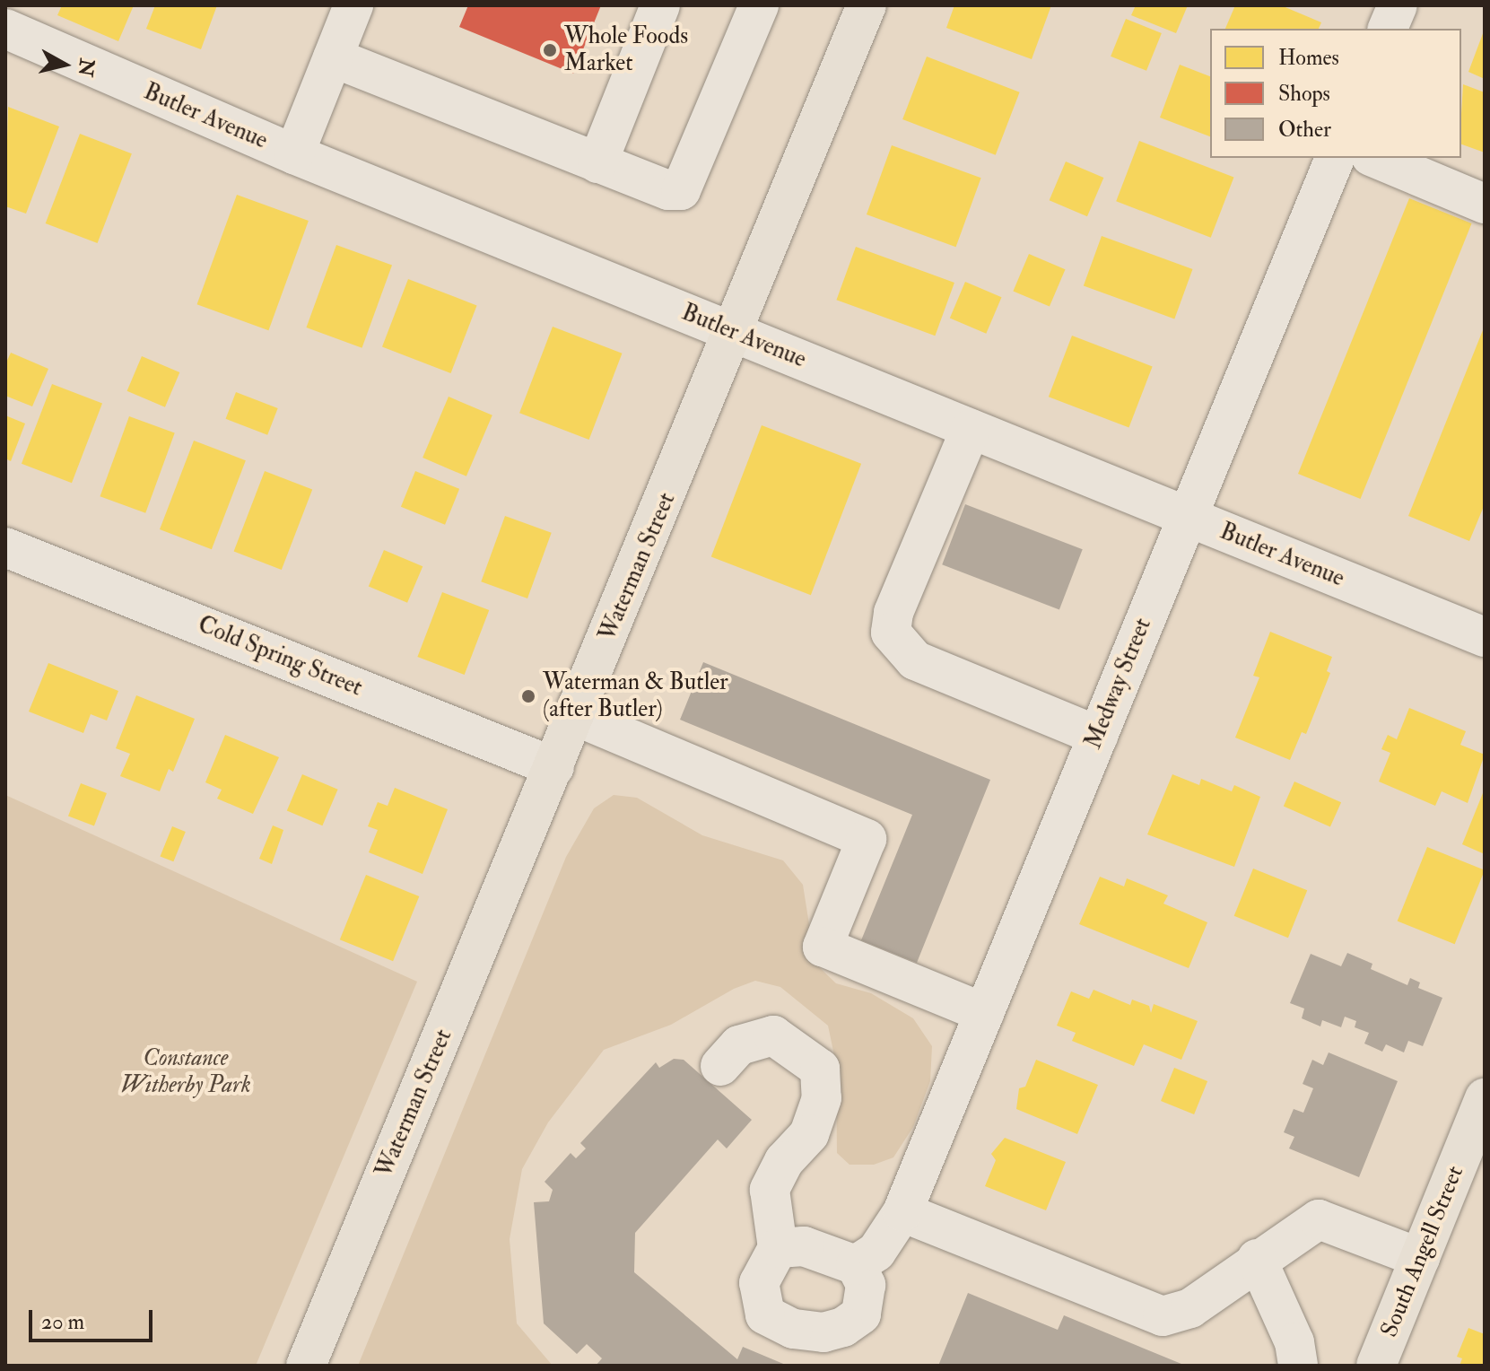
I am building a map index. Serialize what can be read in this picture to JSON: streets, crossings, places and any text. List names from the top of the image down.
{
  "streets": {
    "main road": ["Waterman Street", "South Angell Street"],
    "street": ["Butler Avenue", "Cold Spring Street", "Medway Street"]
  },
  "crossings": [
    ["Butler Avenue", "Waterman Street"],
    ["Butler Avenue", "Medway Street"],
    ["Waterman Street", "Cold Spring Street"]
  ],
  "parks": ["Constance Witherby Park"],
  "places": ["Whole Foods Market", "Waterman & Butler (after Butler)"],
  "legend": ["Homes", "Shops", "Other"],
  "scale_bar": "20 m",
  "north": "right"
}
